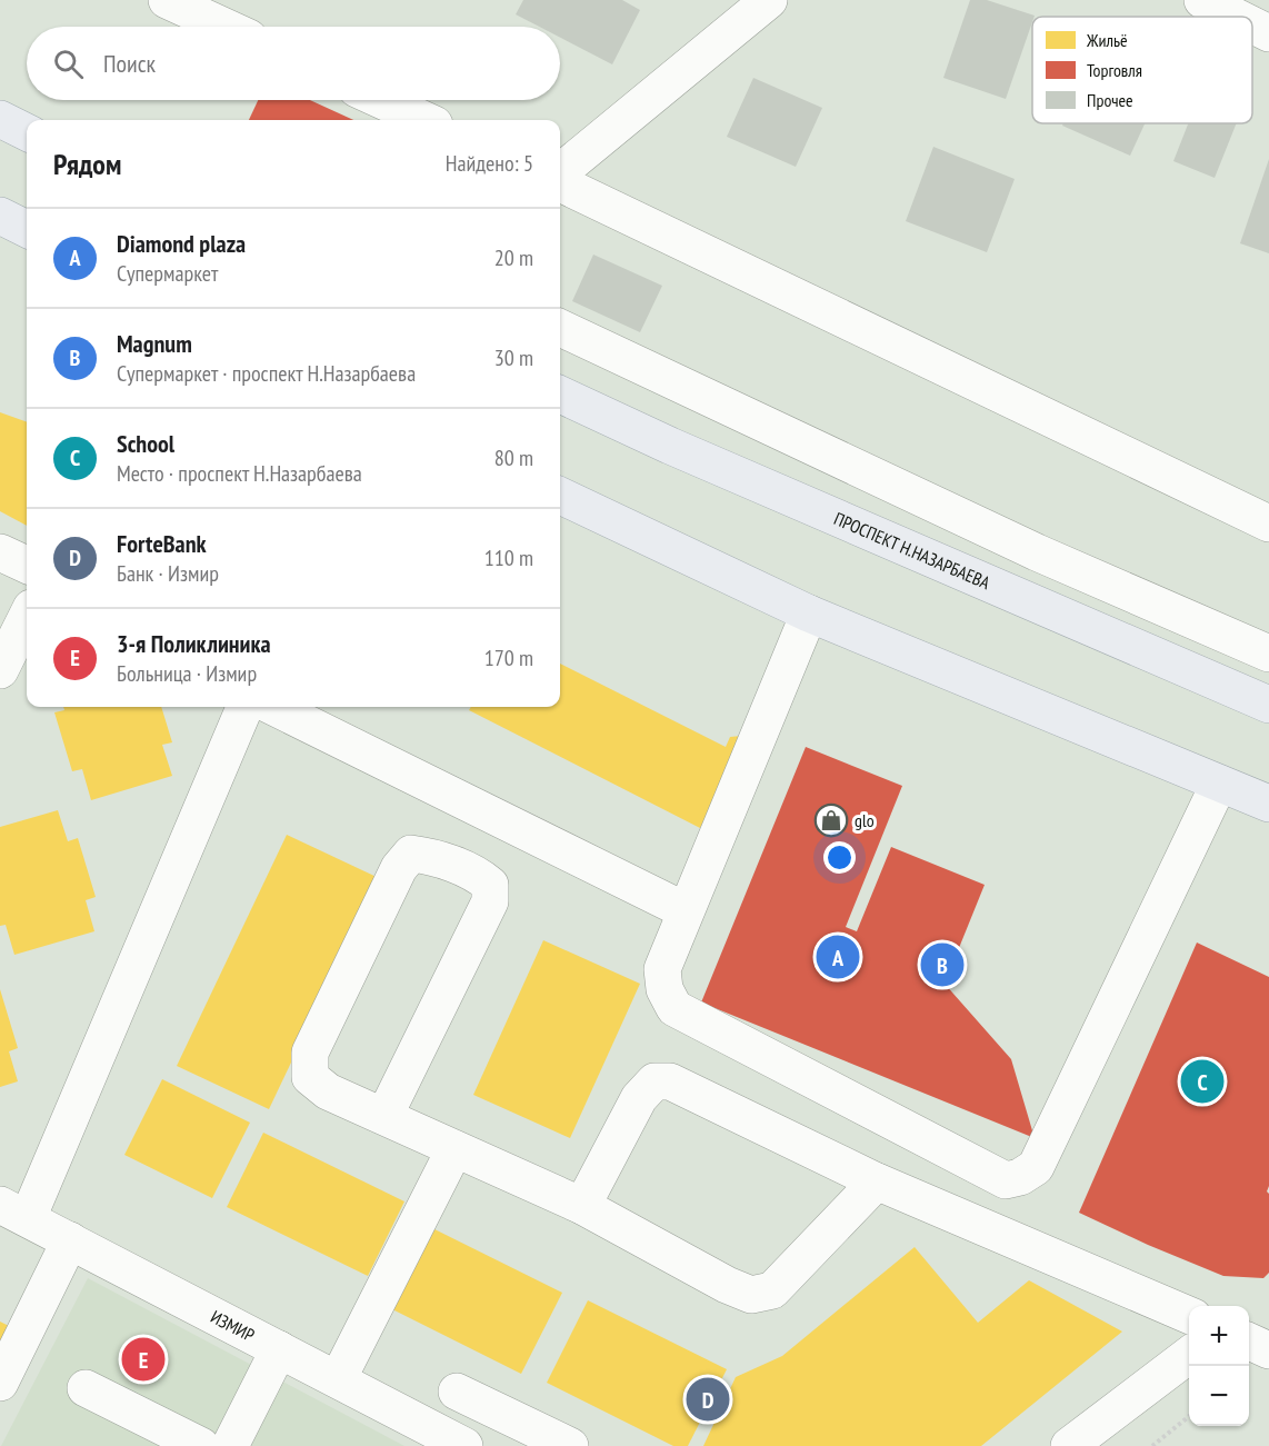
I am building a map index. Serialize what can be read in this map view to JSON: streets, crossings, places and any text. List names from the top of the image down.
{
  "streets": {
    "main road": ["ПРОСПЕКТ Н.НАЗАРБАЕВА"],
    "street": ["ИЗМИР"]
  },
  "places": {
    "shop": ["glo"]
  },
  "legend": ["Жильё", "Торговля", "Прочее"],
  "page": {
    "search": "Поиск",
    "heading": ["Рядом", "Найдено: 5"],
    "list": [
      {
        "mark": "A",
        "name": "Diamond plaza",
        "note": "Супермаркет",
        "value": "20 m"
      },
      {
        "mark": "B",
        "name": "Magnum",
        "note": "Супермаркет · проспект Н.Назарбаева",
        "value": "30 m"
      },
      {
        "mark": "C",
        "name": "School",
        "note": "Место · проспект Н.Назарбаева",
        "value": "80 m"
      },
      {
        "mark": "D",
        "name": "ForteBank",
        "note": "Банк · Измир",
        "value": "110 m"
      },
      {
        "mark": "E",
        "name": "3-я Поликлиника",
        "note": "Больница · Измир",
        "value": "170 m"
      }
    ],
    "pins": [
      "A",
      "B",
      "C",
      "E",
      "D"
    ],
    "map_buttons": ["+", "−"]
  }
}
